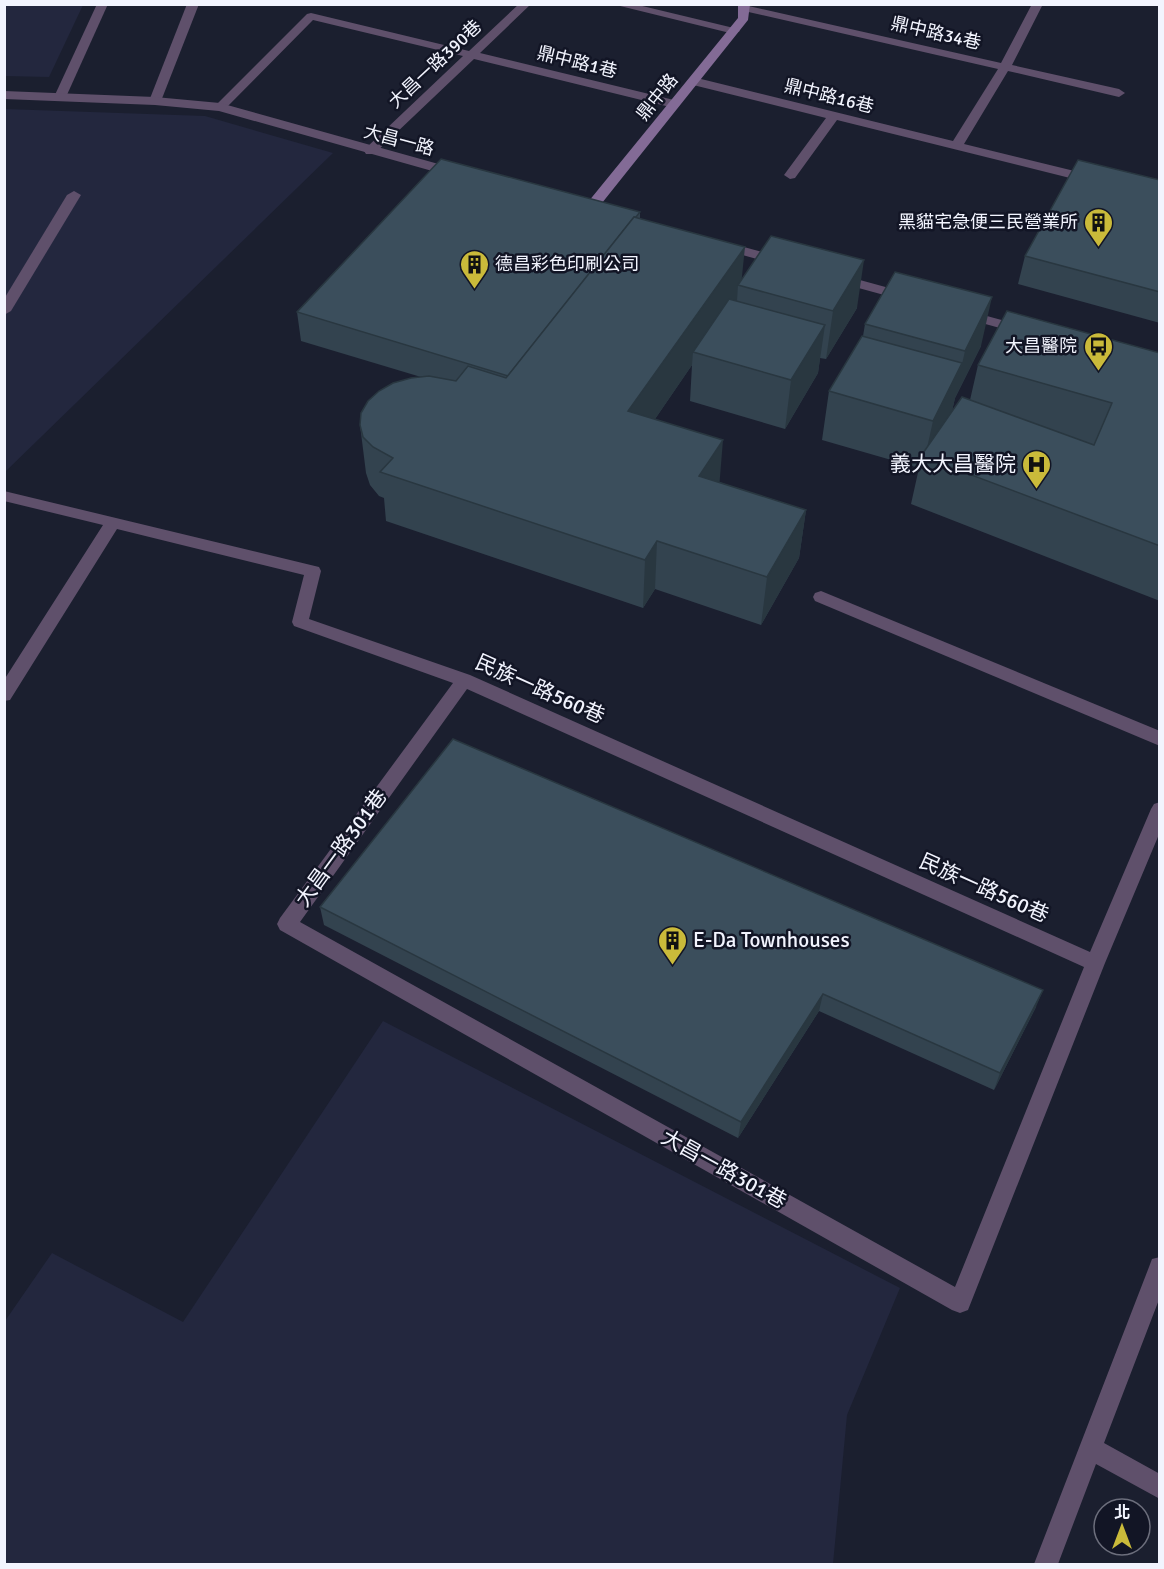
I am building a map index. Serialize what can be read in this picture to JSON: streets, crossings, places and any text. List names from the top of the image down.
{
  "streets": {
    "street": [
      "鼎中路34巷",
      "鼎中路1巷",
      "大昌一路390巷",
      "鼎中路16巷",
      "鼎中路",
      "大昌一路",
      "民族一路560巷",
      "大昌一路301巷"
    ]
  },
  "crossings": [
    ["鼎中路34巷", "鼎中路"],
    ["鼎中路1巷", "大昌一路390巷"],
    ["鼎中路1巷", "鼎中路"],
    ["鼎中路1巷", "大昌一路"],
    ["大昌一路390巷", "大昌一路"],
    ["鼎中路16巷", "鼎中路"],
    ["民族一路560巷", "大昌一路301巷"]
  ],
  "places": {
    "building": ["黑貓宅急便三民營業所", "德昌彩色印刷公司", "E-Da Townhouses"],
    "bus stop": ["大昌醫院"],
    "hospital": ["義大大昌醫院"]
  },
  "north": "top"
}
